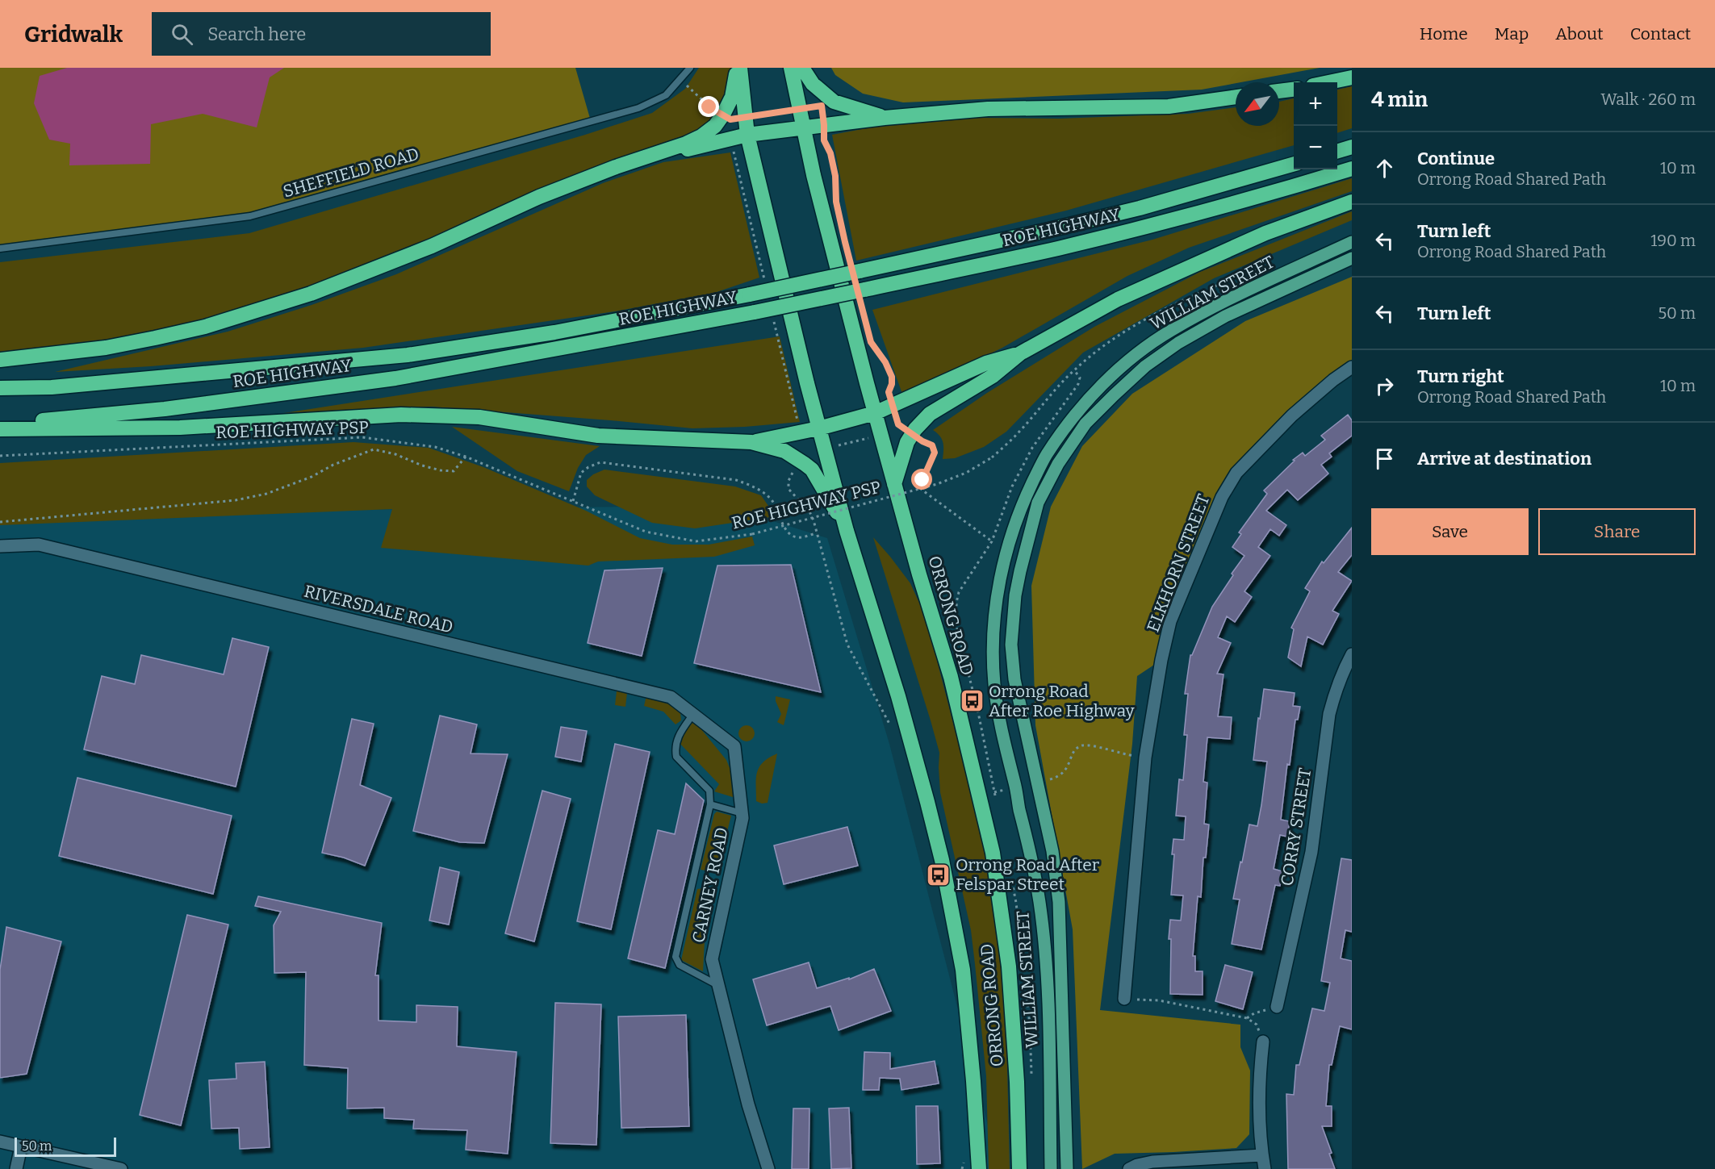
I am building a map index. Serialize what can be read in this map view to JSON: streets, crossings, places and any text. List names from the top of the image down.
{
  "streets": {
    "highway": ["ROE HIGHWAY", "ORRONG ROAD"],
    "main road": ["WILLIAM STREET"],
    "street": [
      "ELKHORN STREET",
      "RIVERSDALE ROAD",
      "CORRY STREET",
      "CARNEY ROAD"
    ],
    "lane": ["SHEFFIELD ROAD"],
    "path": ["ROE HIGHWAY PSP"]
  },
  "crossings": [
    ["RIVERSDALE ROAD", "CARNEY ROAD"]
  ],
  "places": {
    "bus stop": ["Orrong Road After Roe Highway", "Orrong Road After Felspar Street"]
  },
  "scale_bar": "50 m",
  "north": "bottom left",
  "page": {
    "header": "Gridwalk",
    "search": "Search here",
    "nav": [
      "Home",
      "Map",
      "About",
      "Contact"
    ],
    "heading": ["4 min", "Walk · 260 m"],
    "map_buttons": ["+", "−"],
    "list": [
      ["Continue", "Orrong Road Shared Path", "10 m"],
      ["Turn left", "Orrong Road Shared Path", "190 m"],
      ["Turn left", "50 m"],
      ["Turn right", "Orrong Road Shared Path", "10 m"],
      "Arrive at destination"
    ],
    "buttons": ["Save", "Share"],
    "scale": "50 m"
  }
}
